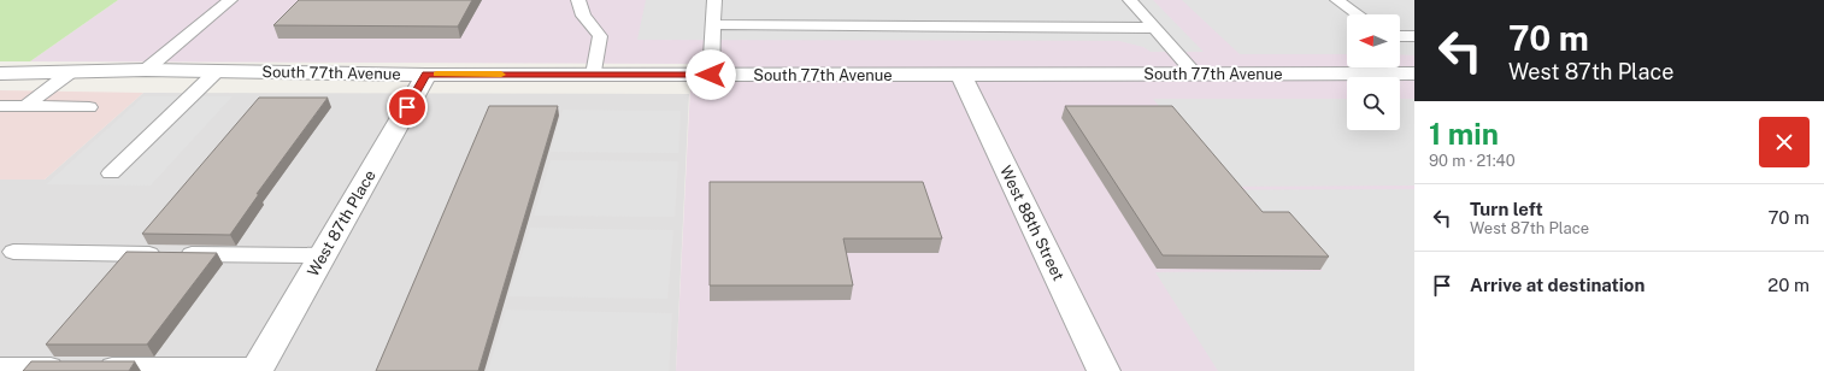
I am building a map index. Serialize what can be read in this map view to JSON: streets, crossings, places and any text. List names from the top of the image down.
{
  "streets": {
    "street": ["South 77th Avenue", "West 87th Place", "West 88th Street"]
  },
  "crossings": [
    ["South 77th Avenue", "West 87th Place"],
    ["South 77th Avenue", "West 88th Street"]
  ],
  "north": "left",
  "page": {
    "turn": ["70 m", "West 87th Place"],
    "heading": ["1 min", "90 m · 21:40"],
    "list": [
      {
        "name": "Turn left",
        "note": "West 87th Place",
        "value": "70 m"
      },
      {
        "name": "Arrive at destination",
        "value": "20 m"
      }
    ]
  }
}
